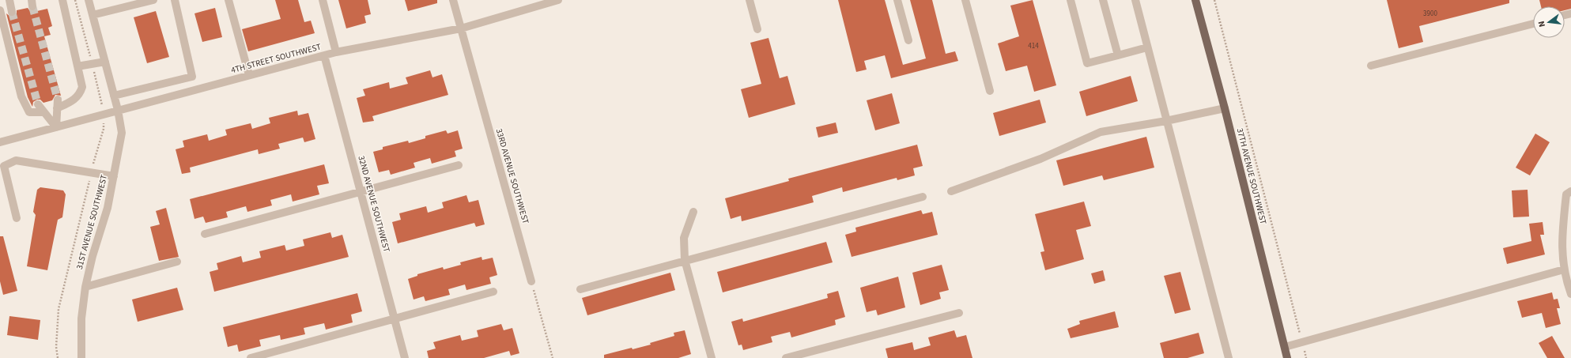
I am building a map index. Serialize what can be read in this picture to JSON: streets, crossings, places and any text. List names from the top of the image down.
{
  "streets": {
    "main road": ["37TH AVENUE SOUTHWEST"],
    "street": [
      "4TH STREET SOUTHWEST",
      "33RD AVENUE SOUTHWEST",
      "32ND AVENUE SOUTHWEST",
      "31ST AVENUE SOUTHWEST"
    ]
  },
  "crossings": [
    ["4TH STREET SOUTHWEST", "33RD AVENUE SOUTHWEST"],
    ["4TH STREET SOUTHWEST", "32ND AVENUE SOUTHWEST"],
    ["4TH STREET SOUTHWEST", "31ST AVENUE SOUTHWEST"]
  ],
  "house_numbers": ["3900", "414"],
  "north": "left"
}
